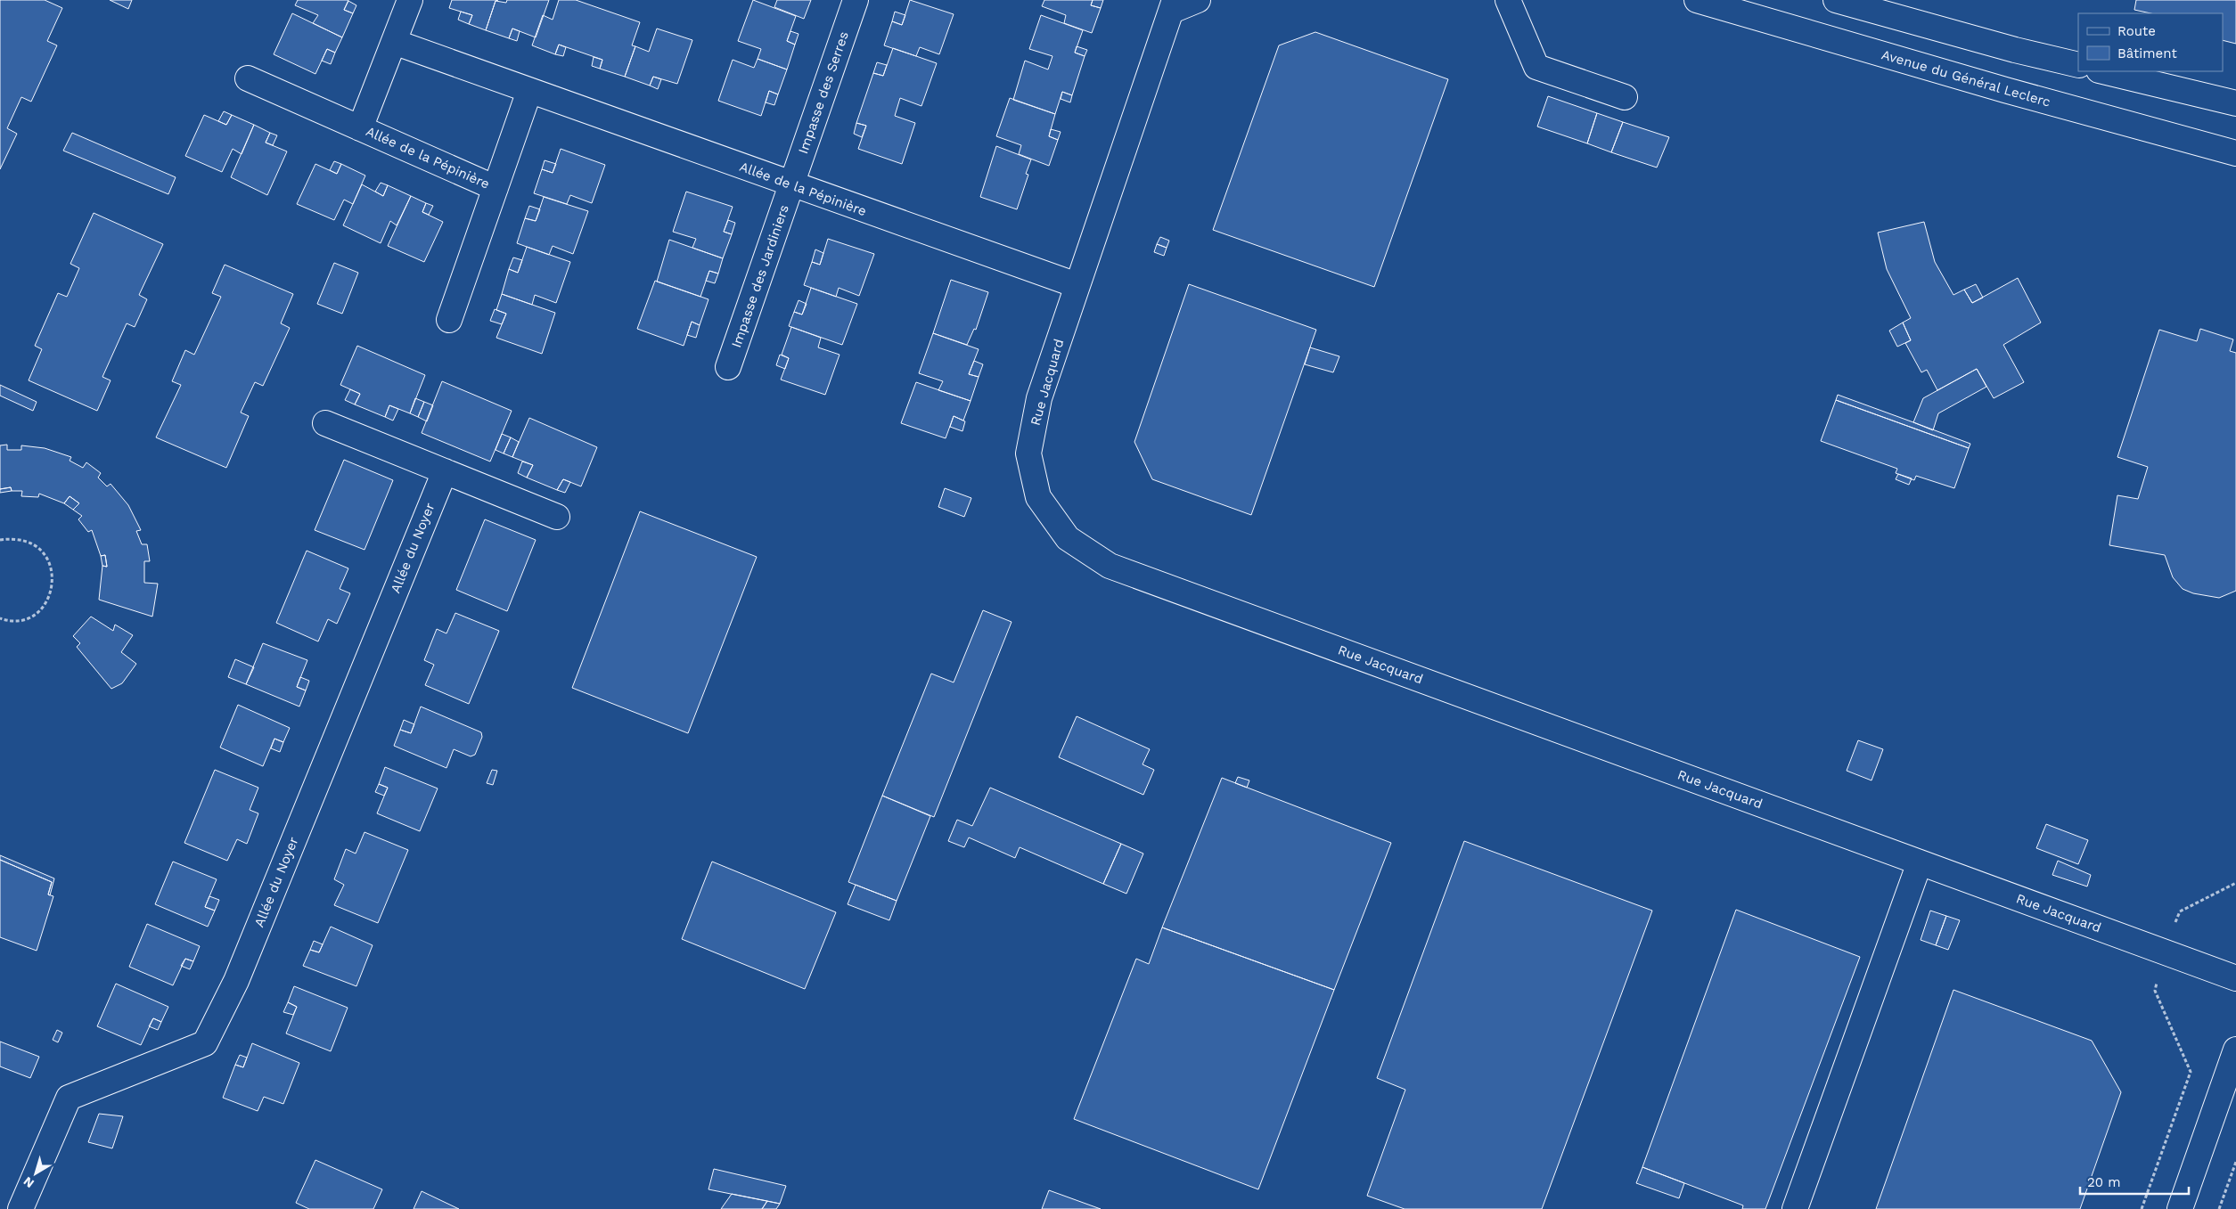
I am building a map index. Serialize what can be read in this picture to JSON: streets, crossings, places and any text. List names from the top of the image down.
{
  "streets": {
    "street": [
      "Avenue du Général Leclerc",
      "Impasse des Serres",
      "Allée de la Pépinière",
      "Impasse des Jardiniers",
      "Rue Jacquard",
      "Allée du Noyer"
    ]
  },
  "crossings": [
    ["Impasse des Serres", "Allée de la Pépinière"],
    ["Impasse des Serres", "Impasse des Jardiniers"],
    ["Allée de la Pépinière", "Impasse des Jardiniers"],
    ["Allée de la Pépinière", "Rue Jacquard"]
  ],
  "legend": ["Route", "Bâtiment"],
  "scale_bar": "20 m",
  "north": "bottom left"
}
